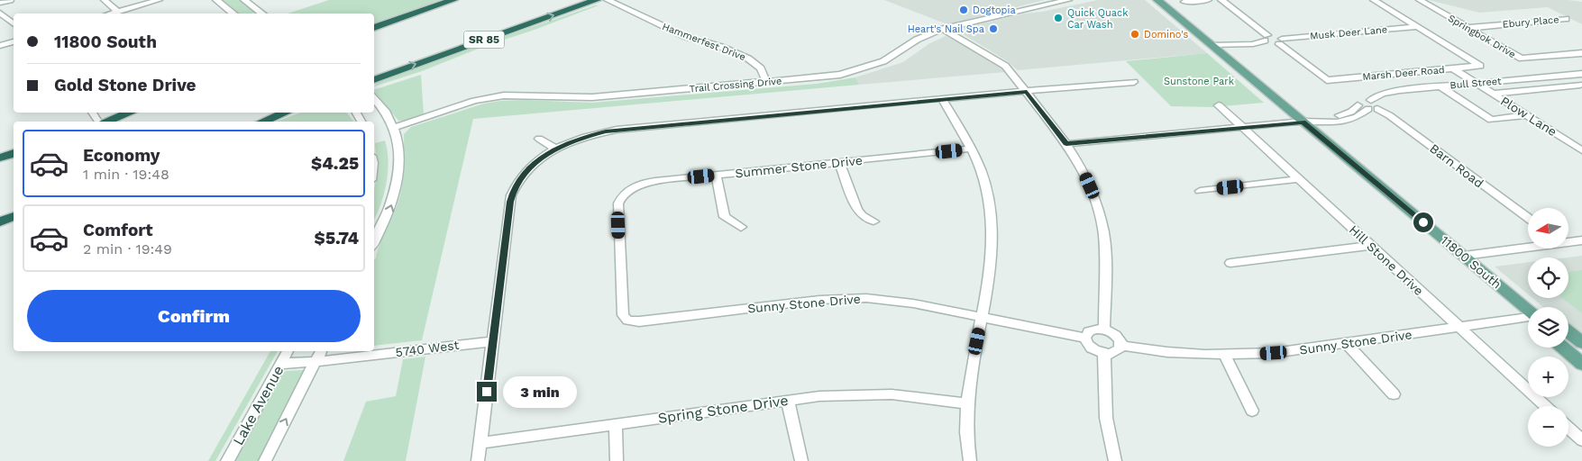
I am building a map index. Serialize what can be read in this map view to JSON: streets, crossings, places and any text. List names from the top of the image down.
{
  "streets": {
    "highway": ["SR 85"],
    "main road": ["11800 South"],
    "street": [
      "Ebury Place",
      "Musk Deer Lane",
      "Springbok Drive",
      "Hammerfest Drive",
      "Marsh Deer Road",
      "Bull Street",
      "Trail Crossing Drive",
      "Plow Lane",
      "Barn Road",
      "Summer Stone Drive",
      "Hill Stone Drive",
      "Sunny Stone Drive",
      "5740 West",
      "Lake Avenue",
      "Spring Stone Drive"
    ]
  },
  "crossings": [
    ["Ebury Place", "Springbok Drive"],
    ["Musk Deer Lane", "Marsh Deer Road"],
    ["Hammerfest Drive", "Trail Crossing Drive"],
    ["Marsh Deer Road", "Plow Lane"],
    ["Bull Street", "Plow Lane"],
    ["Summer Stone Drive", "Sunny Stone Drive"],
    ["Hill Stone Drive", "Sunny Stone Drive"],
    ["5740 West", "Lake Avenue"]
  ],
  "parks": ["Sunstone Park"],
  "places": [
    "Dogtopia",
    "Quick Quack Car Wash",
    "Heart's Nail Spa",
    "Domino's"
  ],
  "north": "left",
  "page": {
    "banner": ["11800 South", "Gold Stone Drive"],
    "list": [
      {
        "name": "Economy",
        "note": "1 min · 19:48",
        "value": "$4.25"
      },
      {
        "name": "Comfort",
        "note": "2 min · 19:49",
        "value": "$5.74"
      }
    ],
    "map_buttons": ["+", "−"],
    "buttons": "Confirm",
    "bubble": "3 min"
  }
}
